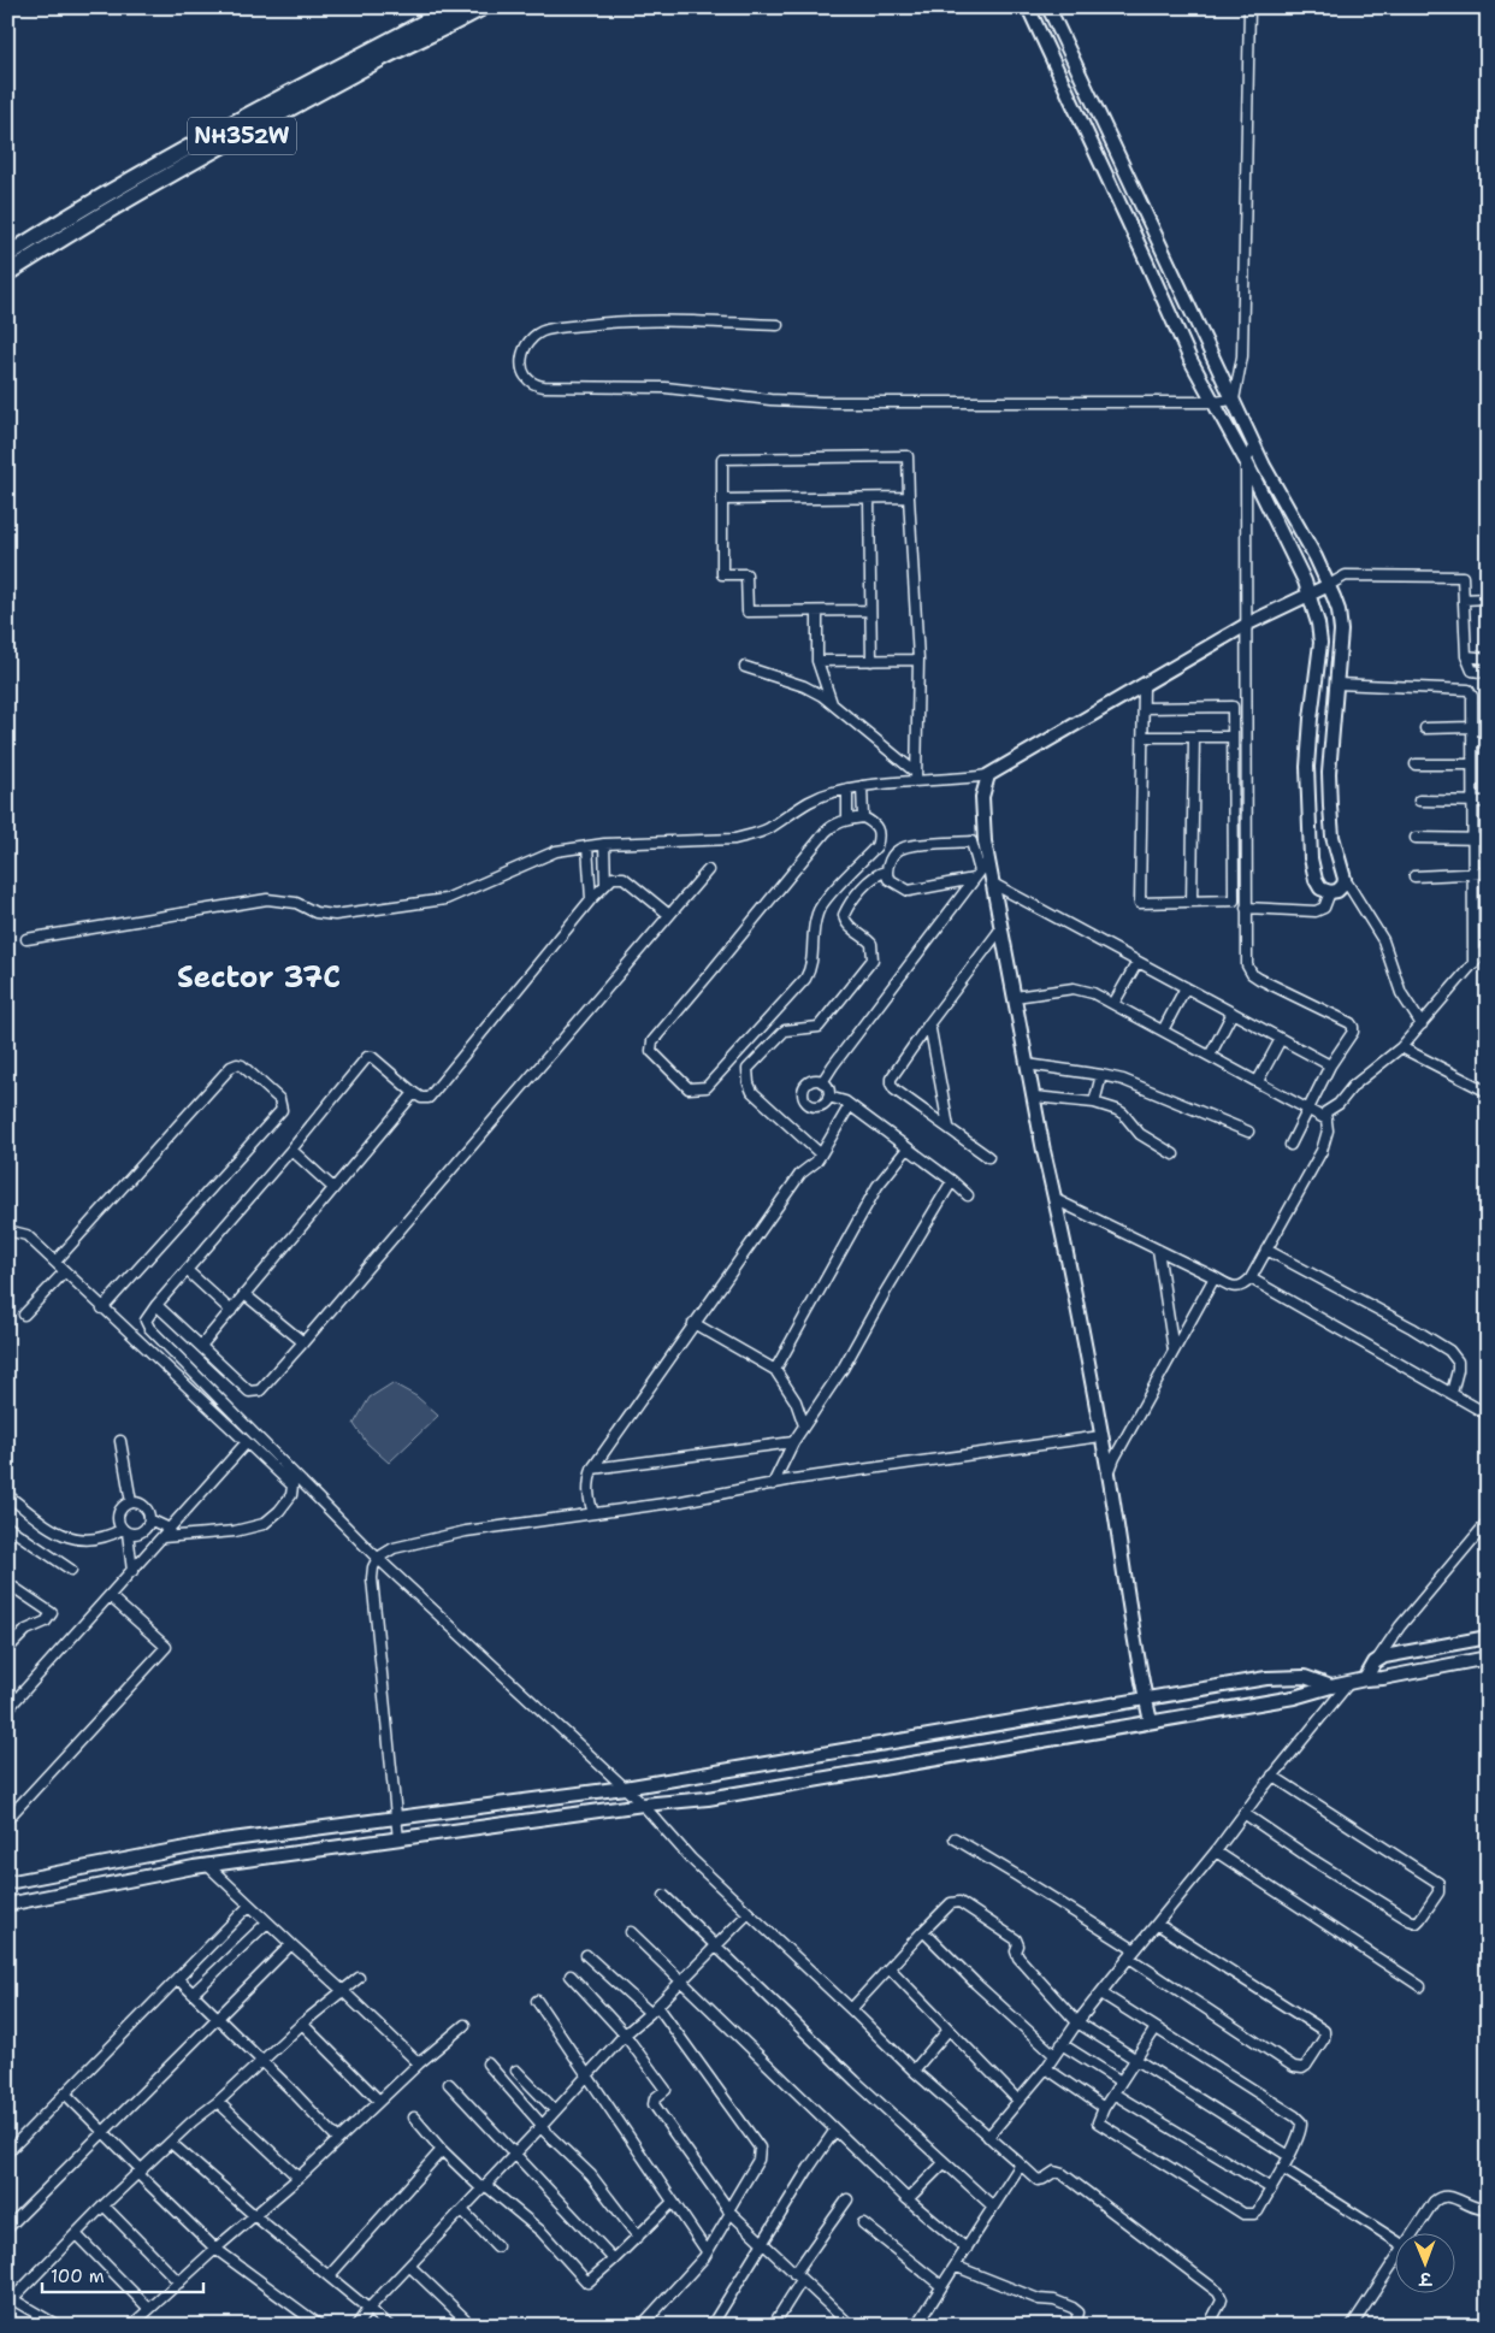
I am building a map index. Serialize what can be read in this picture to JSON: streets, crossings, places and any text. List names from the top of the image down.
{
  "streets": {
    "highway": ["NH352W"]
  },
  "districts": ["Sector 37C"],
  "scale_bar": "100 m",
  "north": "bottom"
}
